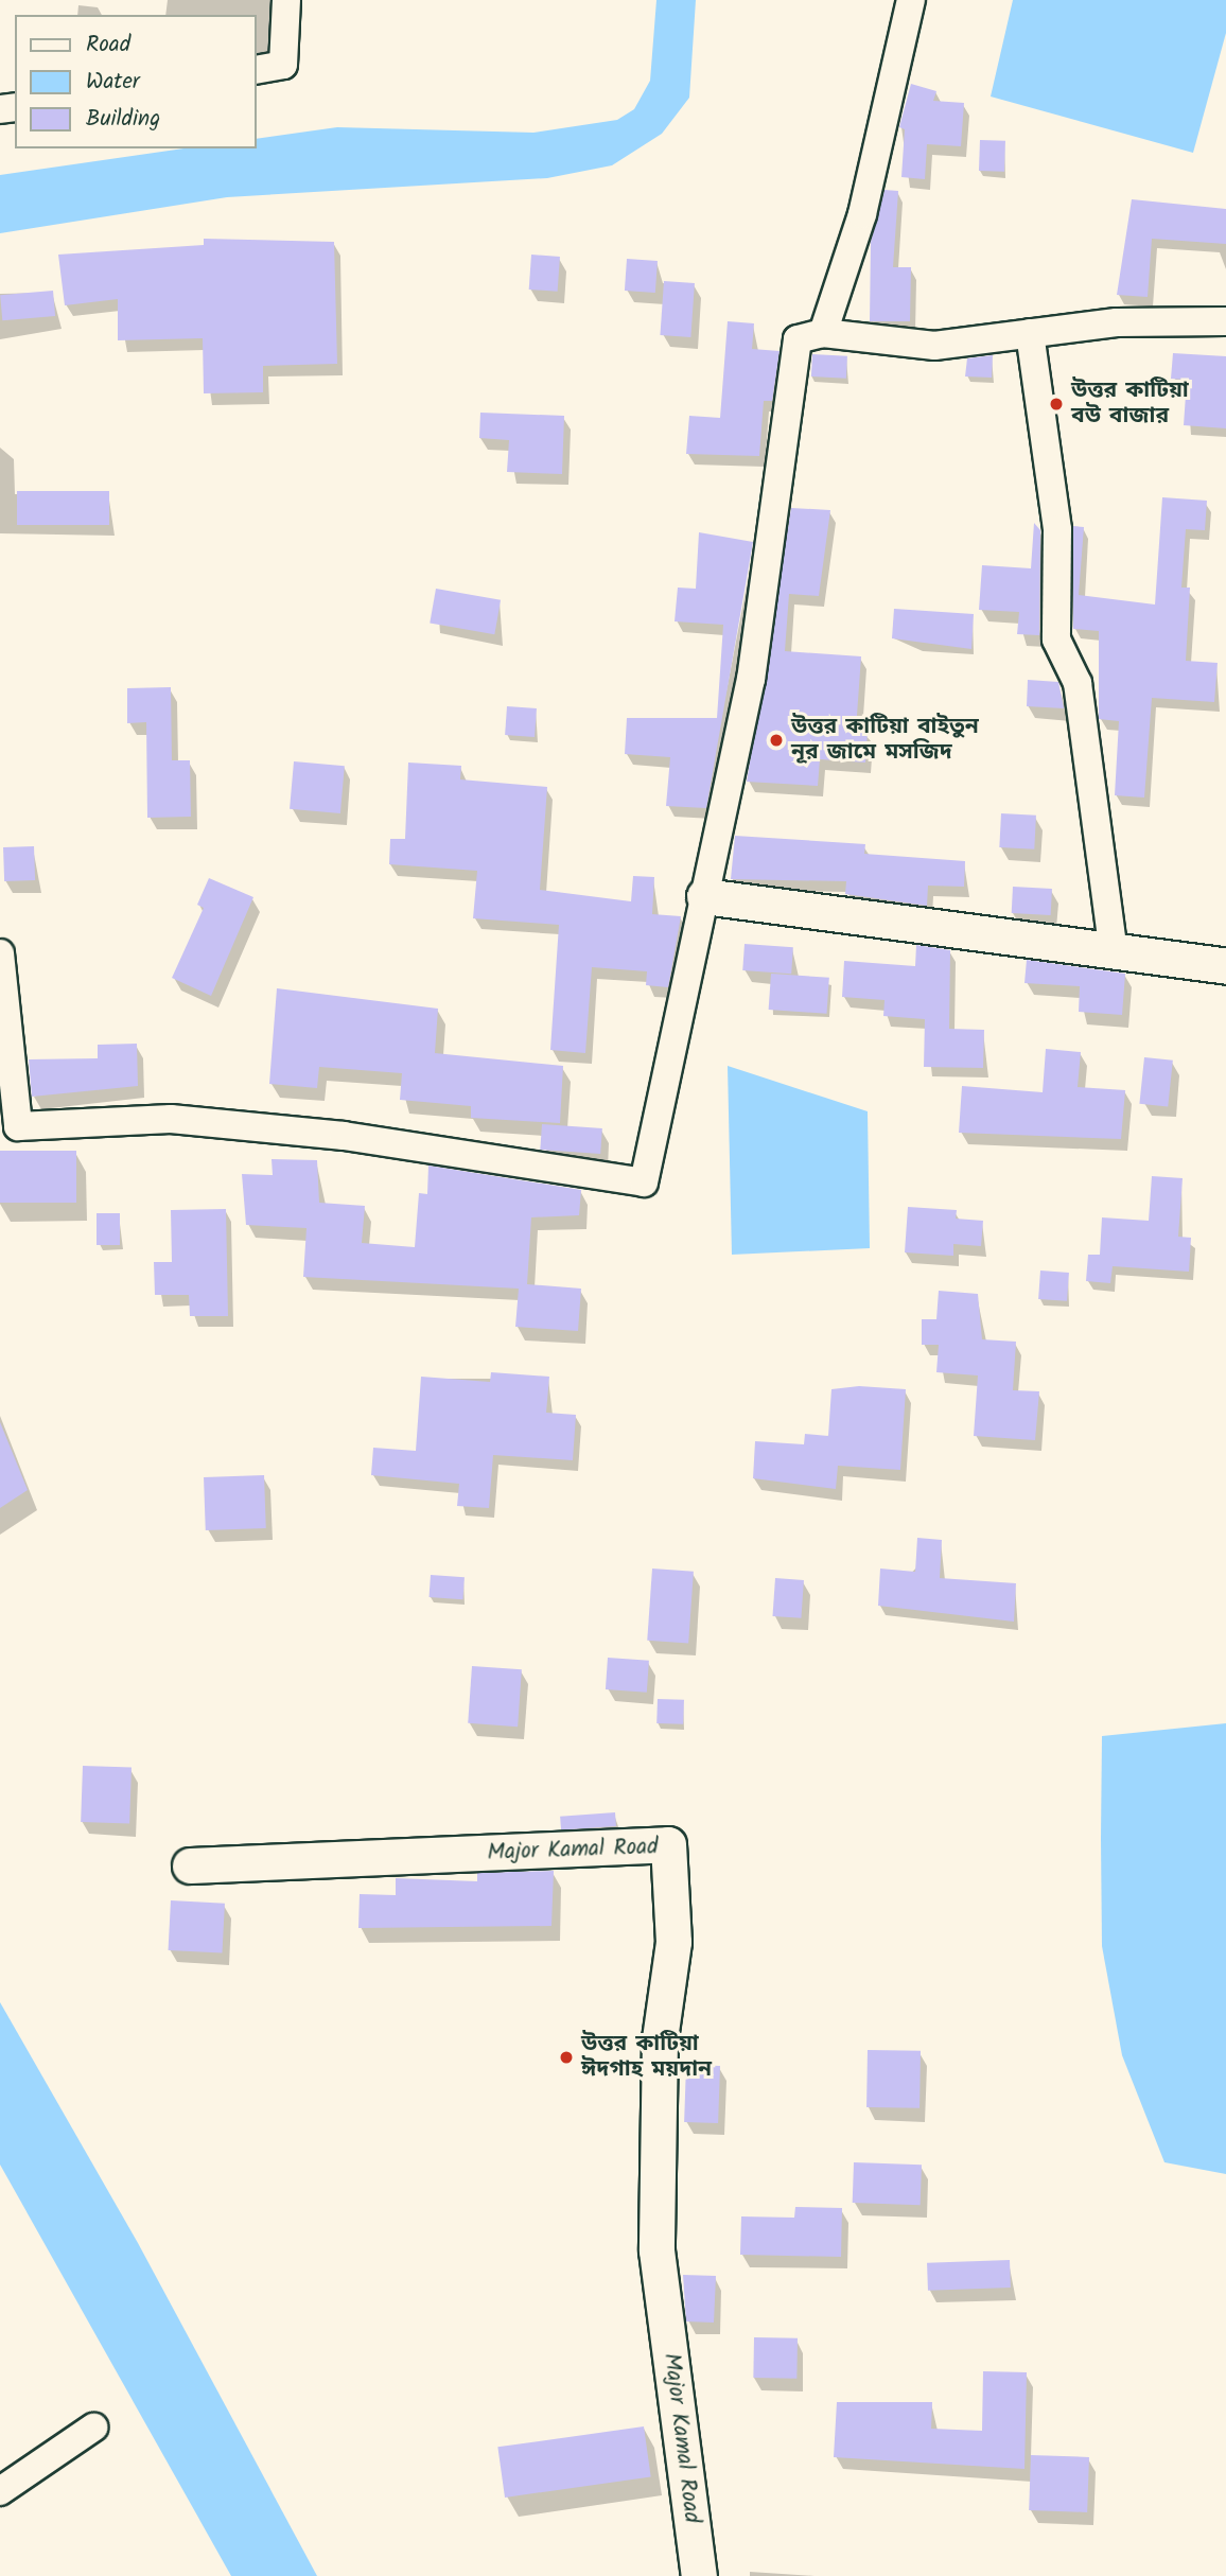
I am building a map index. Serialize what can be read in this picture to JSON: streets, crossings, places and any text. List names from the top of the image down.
{
  "streets": {
    "street": ["Major Kamal Road"]
  },
  "places": ["উত্তর কাটিয়া বউ বাজার", "উত্তর কাটিয়া বাইতুন নূর জামে মসজিদ", "উত্তর কাটিয়া ঈদগাহ ময়দান"],
  "legend": ["Road", "Water", "Building"]
}
